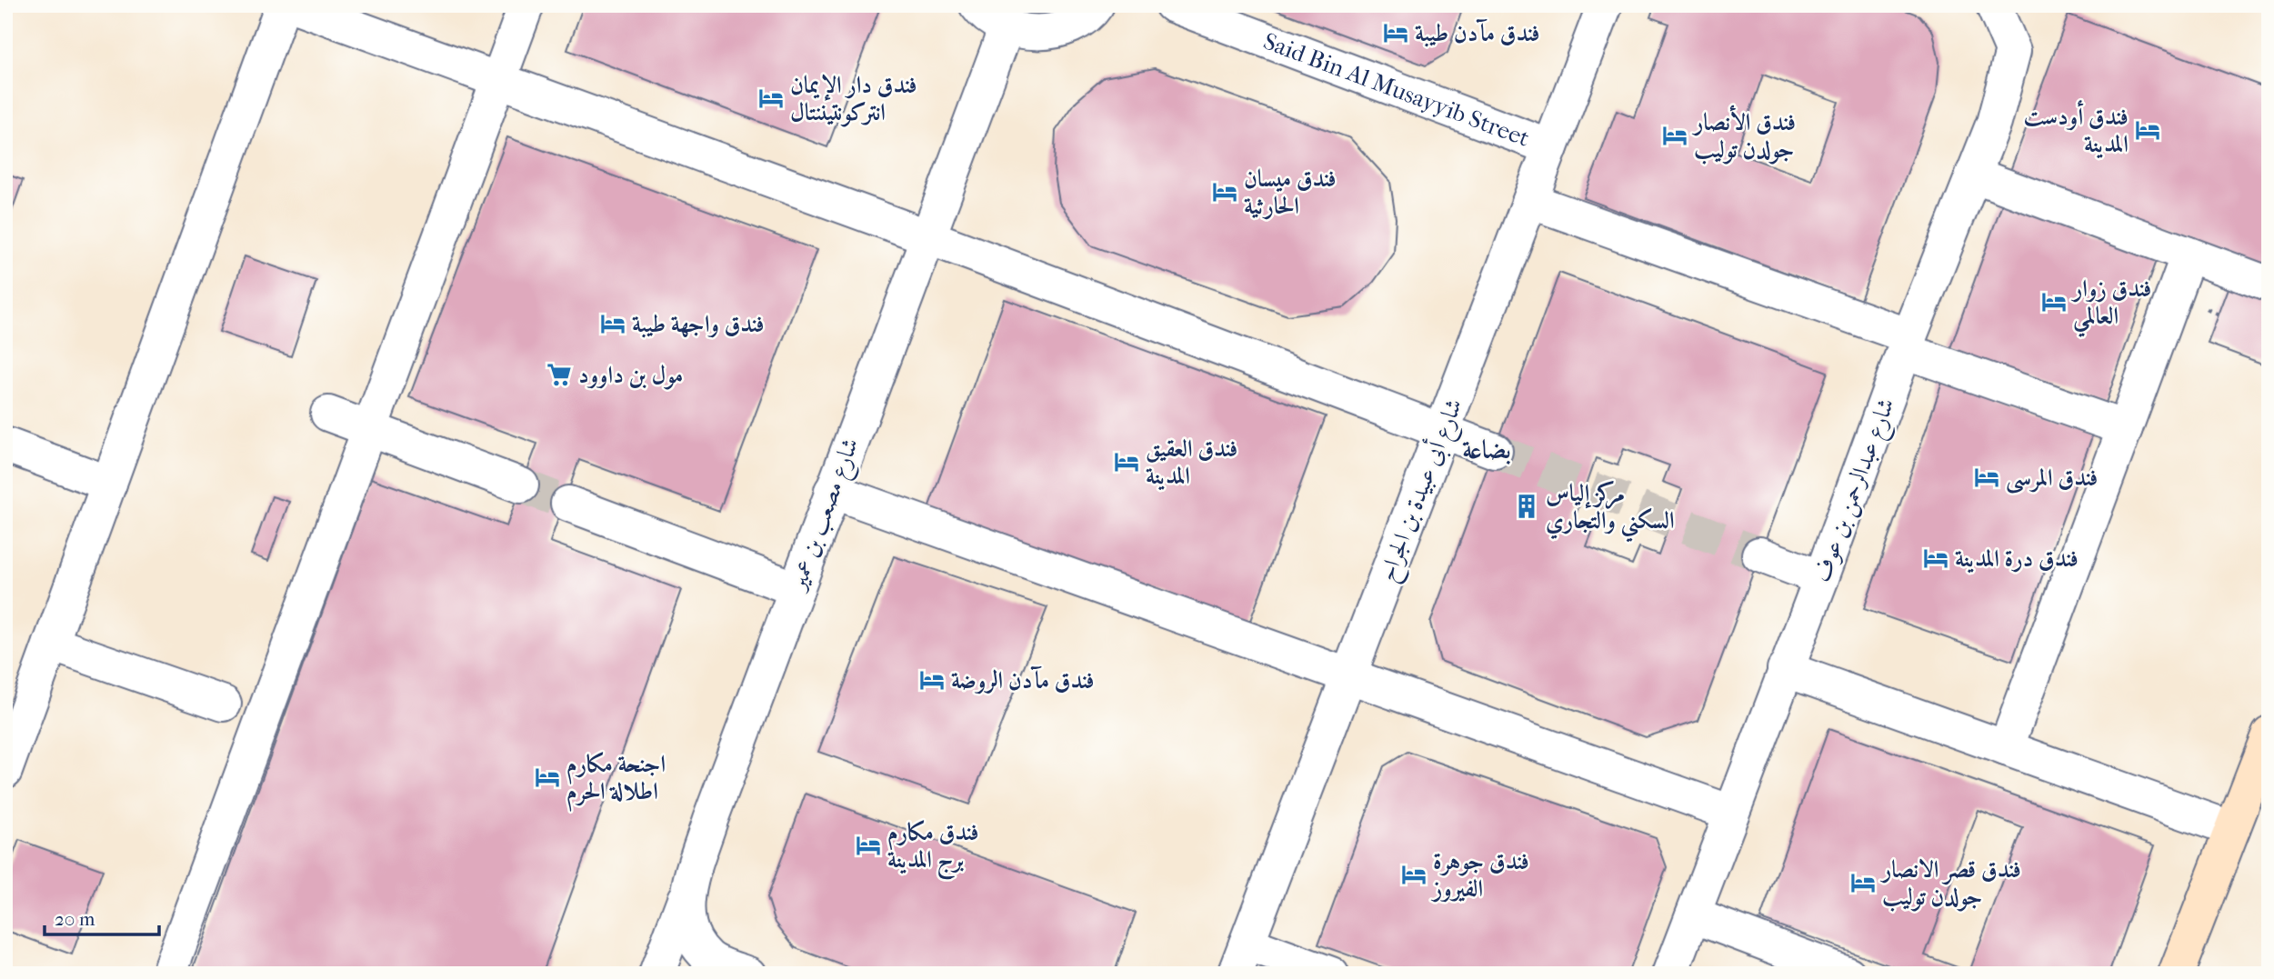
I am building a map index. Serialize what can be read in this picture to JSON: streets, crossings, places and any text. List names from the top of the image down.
{
  "streets": {
    "street": [
      "Said Bin Al Musayyib Street",
      "شارع أبى عبيدة بن الجراح",
      "شارع عبدالرحمن بن عوف",
      "شارع مصعب بن عمير"
    ]
  },
  "crossings": [
    ["Said Bin Al Musayyib Street", "شارع أبى عبيدة بن الجراح"]
  ],
  "districts": ["بضاعة"],
  "places": {
    "hotel": [
      "فندق مآدن طيبة",
      "فندق دار الإيمان انتركونتيننتال",
      "فندق أودست المدينة",
      "فندق الأنصار جولدن توليب",
      "فندق ميسان الحارثية",
      "فندق زوار العالمي",
      "فندق واجهة طيبة",
      "فندق العقيق المدينة",
      "فندق المرسى",
      "فندق درة المدينة",
      "فندق مآدن الروضة",
      "اجنحة مكارم اطلالة الحرم",
      "فندق مكارم برج المدينة",
      "فندق جوهرة الفيروز",
      "فندق قصر الانصار جولدن توليب"
    ],
    "supermarket": ["مول بن داوود"],
    "building": ["مركز إلياس السكني والتجاري"]
  },
  "scale_bar": "20 m"
}
